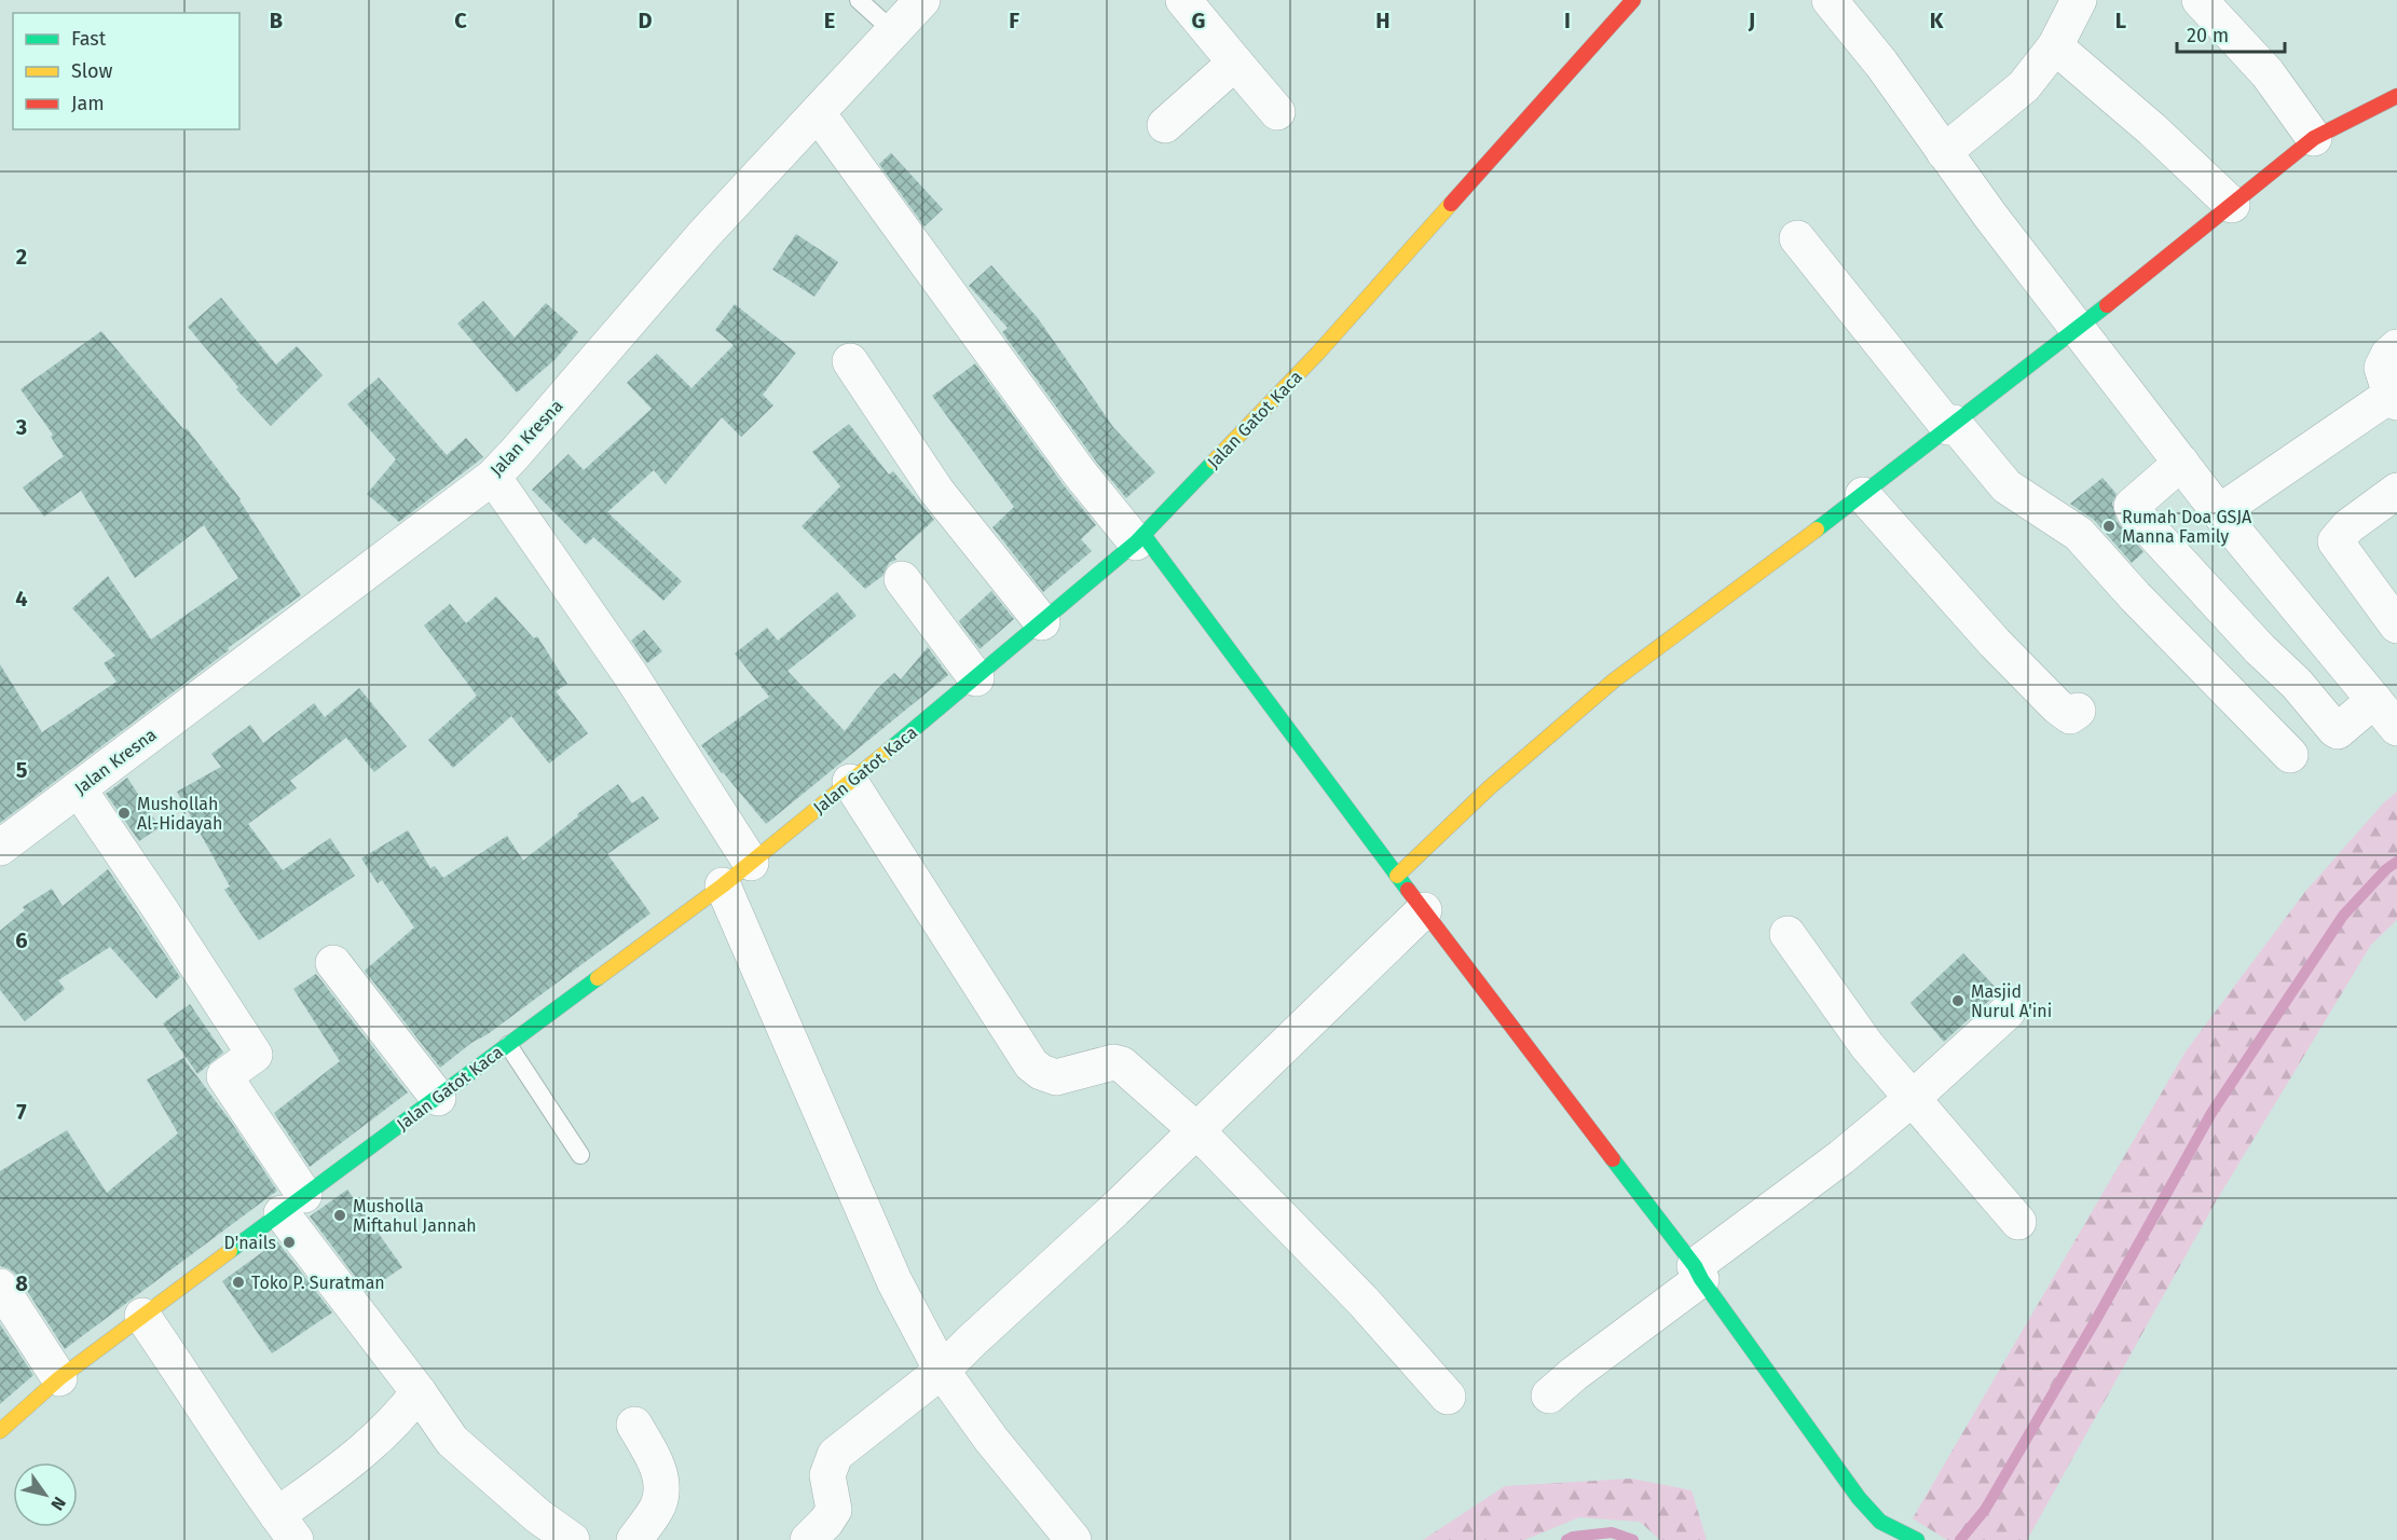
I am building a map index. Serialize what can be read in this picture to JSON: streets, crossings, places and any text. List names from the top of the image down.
{
  "streets": {
    "street": ["Jalan Gatot Kaca", "Jalan Kresna"]
  },
  "places": [
    "Rumah Doa GSJA Manna Family",
    "Mushollah Al-Hidayah",
    "Masjid Nurul A'ini",
    "Musholla Miftahul Jannah",
    "D'nails",
    "Toko P. Suratman"
  ],
  "legend": ["Fast", "Slow", "Jam"],
  "scale_bar": "20 m",
  "north": "bottom right",
  "grid": {
    "columns": [
      "B",
      "C",
      "D",
      "E",
      "F",
      "G",
      "H",
      "I",
      "J",
      "K",
      "L"
    ],
    "rows": [
      "2",
      "3",
      "4",
      "5",
      "6",
      "7",
      "8"
    ]
  }
}
